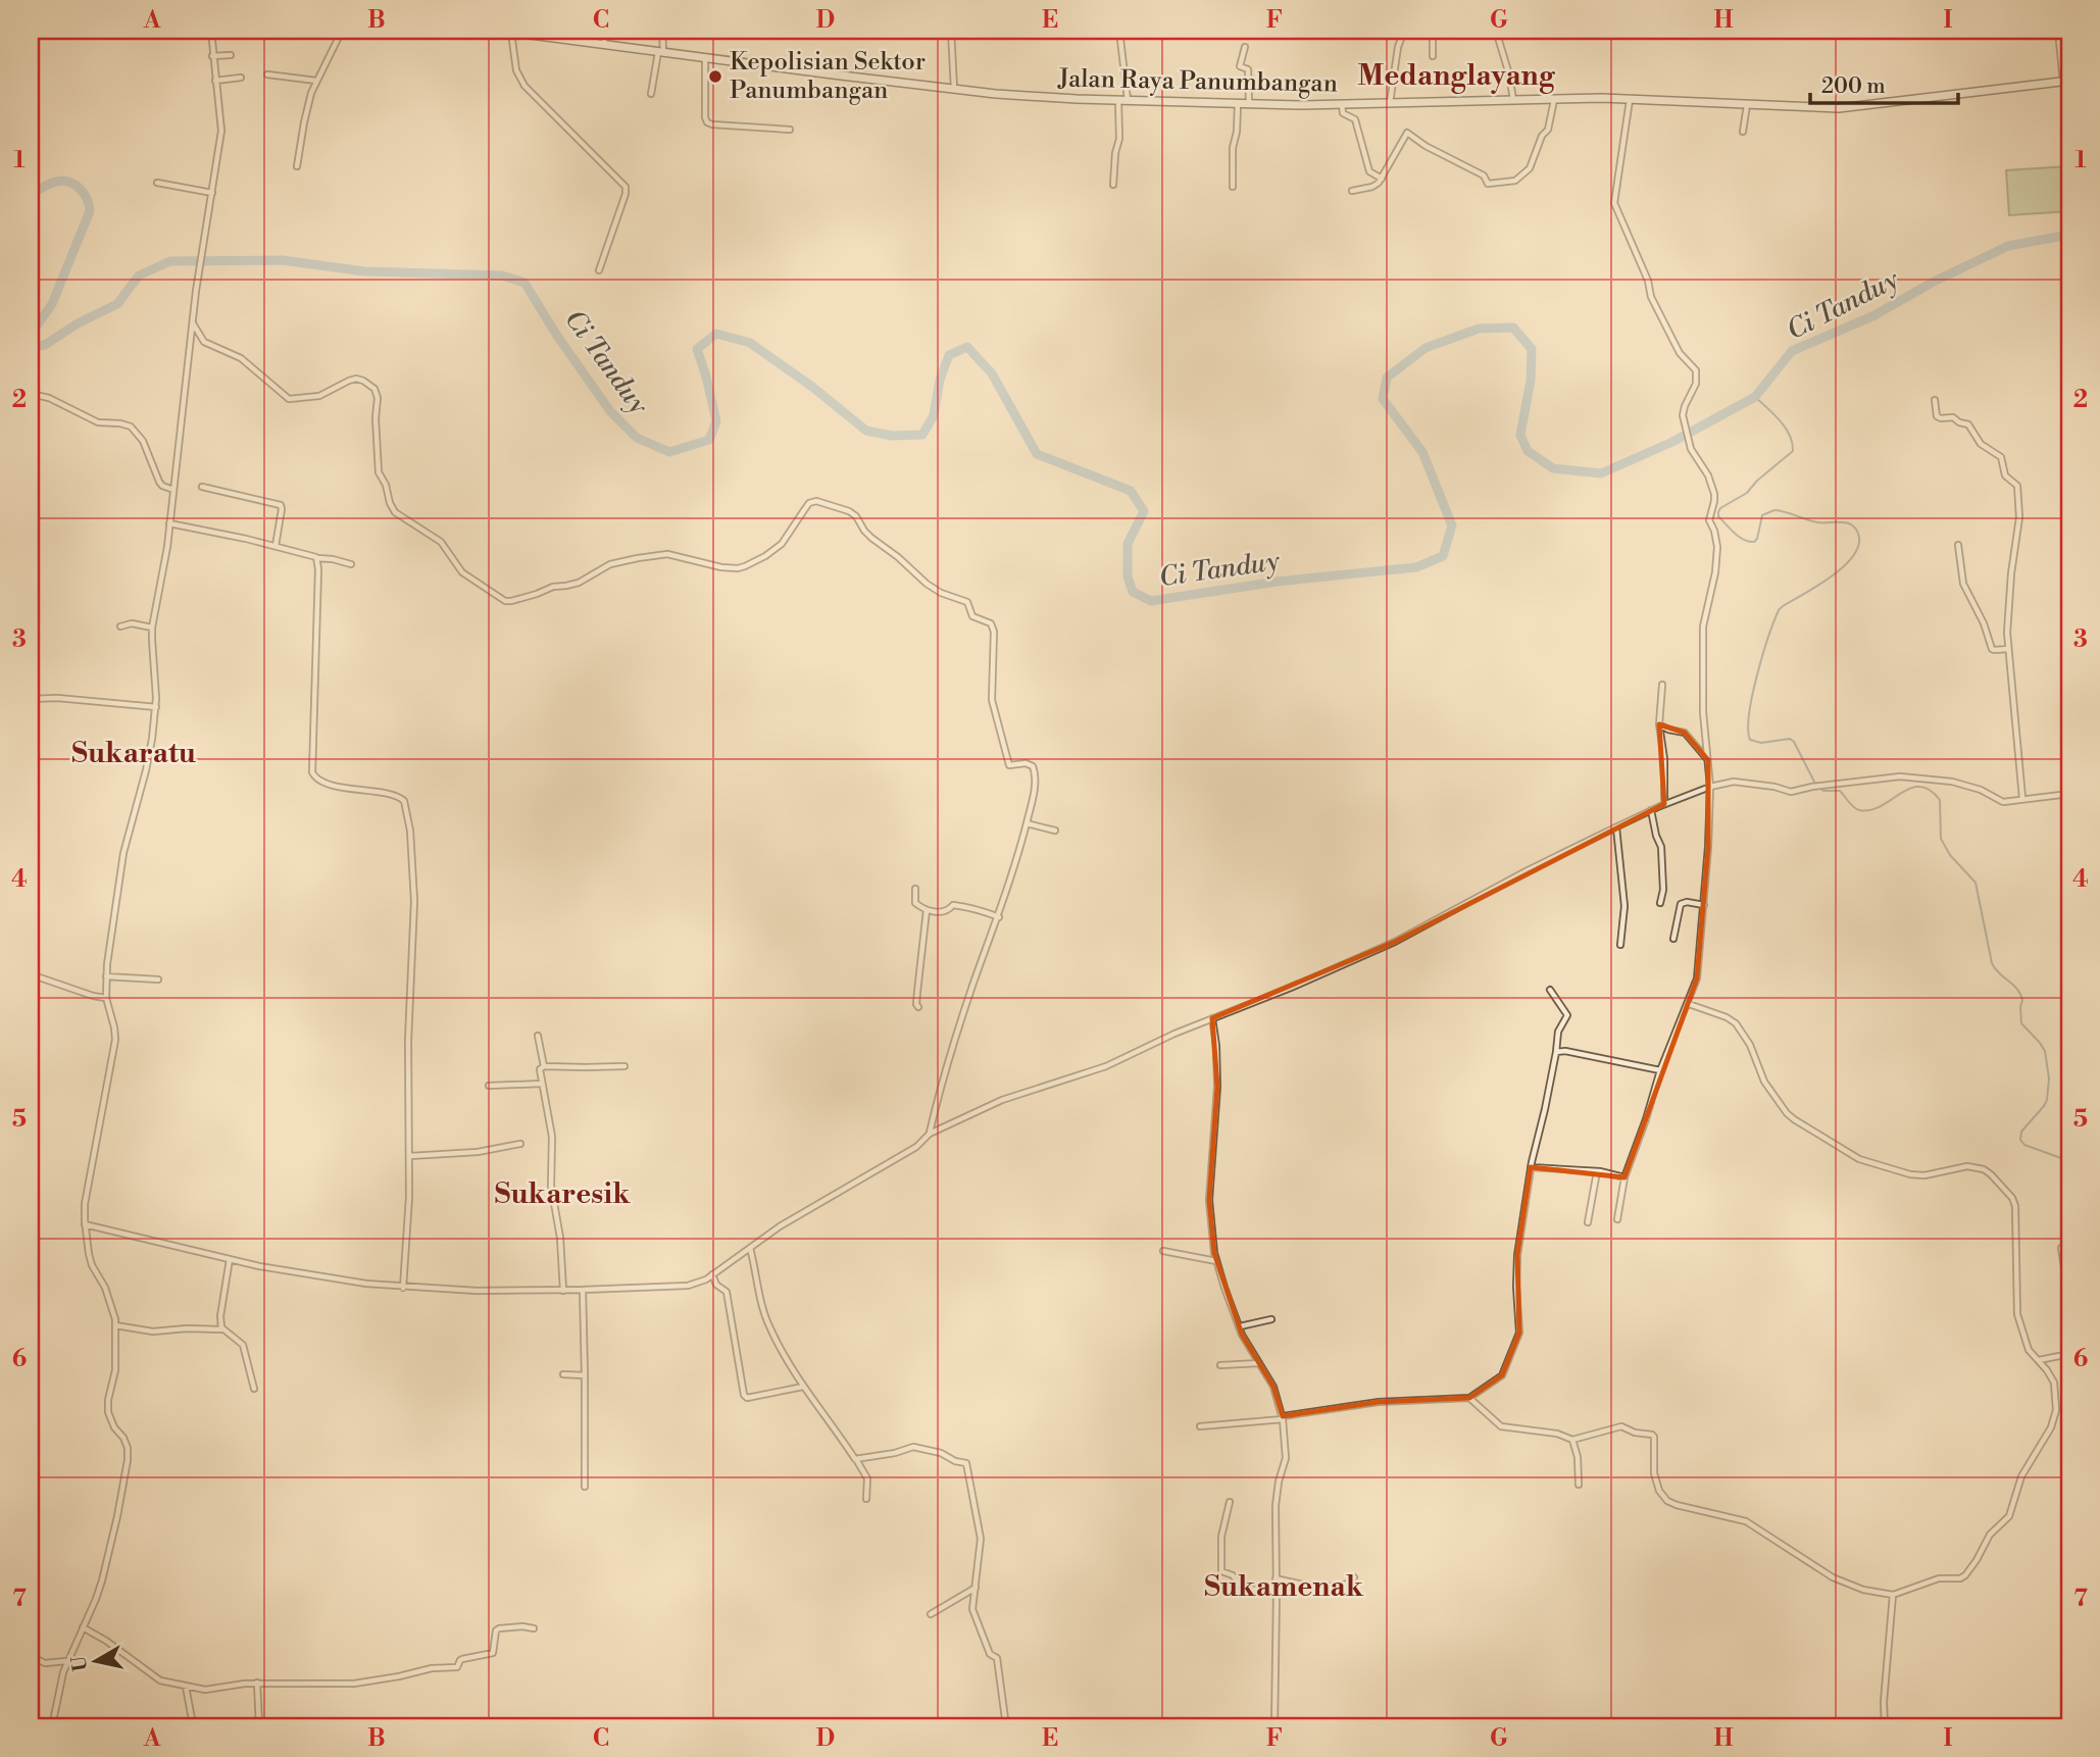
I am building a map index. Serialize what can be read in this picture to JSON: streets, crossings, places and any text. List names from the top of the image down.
{
  "streets": {
    "main road": ["Jalan Raya Panumbangan"]
  },
  "districts": [
    "Medanglayang",
    "Sukaratu",
    "Sukaresik",
    "Sukamenak"
  ],
  "water": ["Ci Tanduy"],
  "places": ["Kepolisian Sektor Panumbangan"],
  "scale_bar": "200 m",
  "north": "left",
  "grid": {
    "columns": [
      "A",
      "B",
      "C",
      "D",
      "E",
      "F",
      "G",
      "H",
      "I"
    ],
    "rows": [
      "1",
      "2",
      "3",
      "4",
      "5",
      "6",
      "7"
    ]
  }
}
